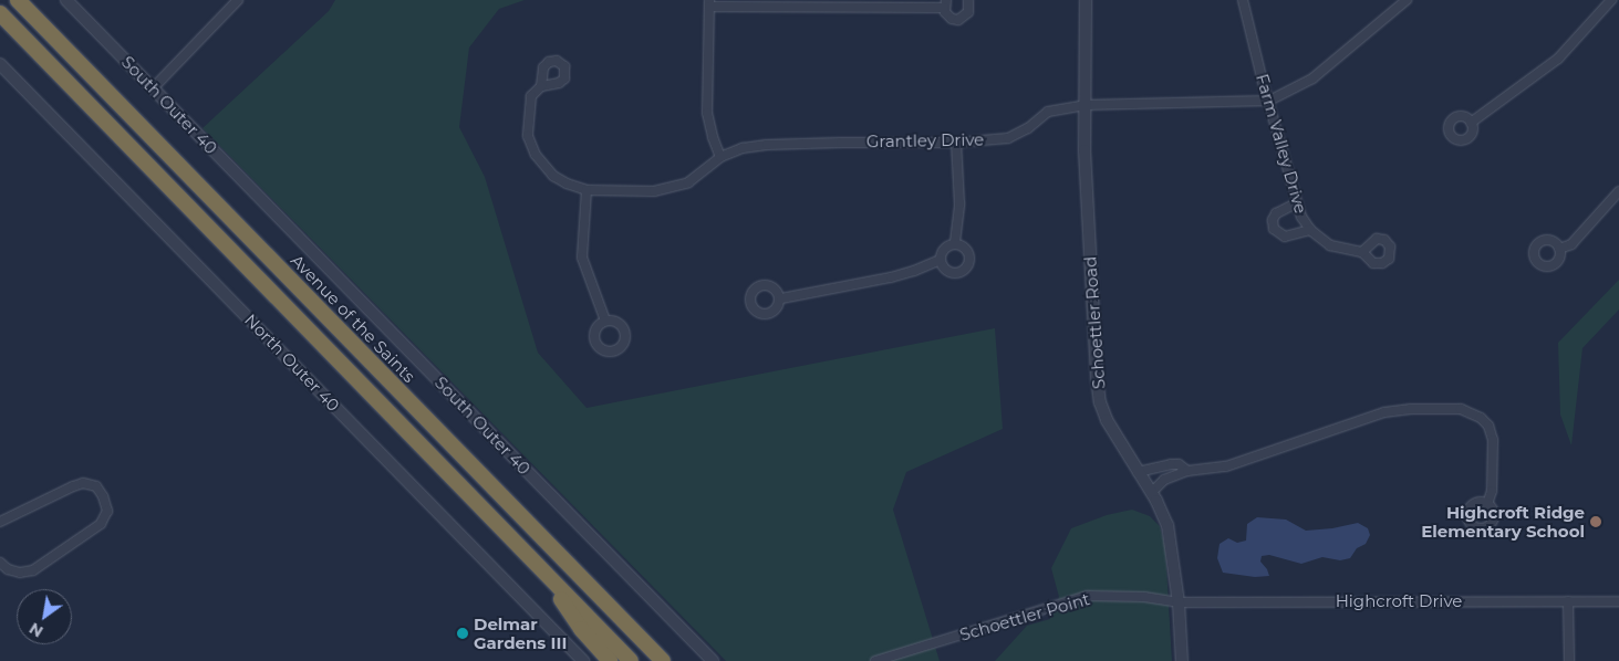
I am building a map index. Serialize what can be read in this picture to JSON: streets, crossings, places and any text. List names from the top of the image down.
{
  "streets": {
    "highway": ["Avenue of the Saints"],
    "street": [
      "South Outer 40",
      "Grantley Drive",
      "Farm Valley Drive",
      "Schoettler Road",
      "North Outer 40",
      "Highcroft Drive",
      "Schoettler Point"
    ]
  },
  "crossings": [
    ["Grantley Drive", "Farm Valley Drive"],
    ["Grantley Drive", "Schoettler Road"],
    ["Schoettler Road", "Highcroft Drive"],
    ["Schoettler Road", "Schoettler Point"],
    ["Highcroft Drive", "Schoettler Point"]
  ],
  "places": ["Highcroft Ridge Elementary School", "Delmar Gardens III"],
  "north": "bottom left"
}
